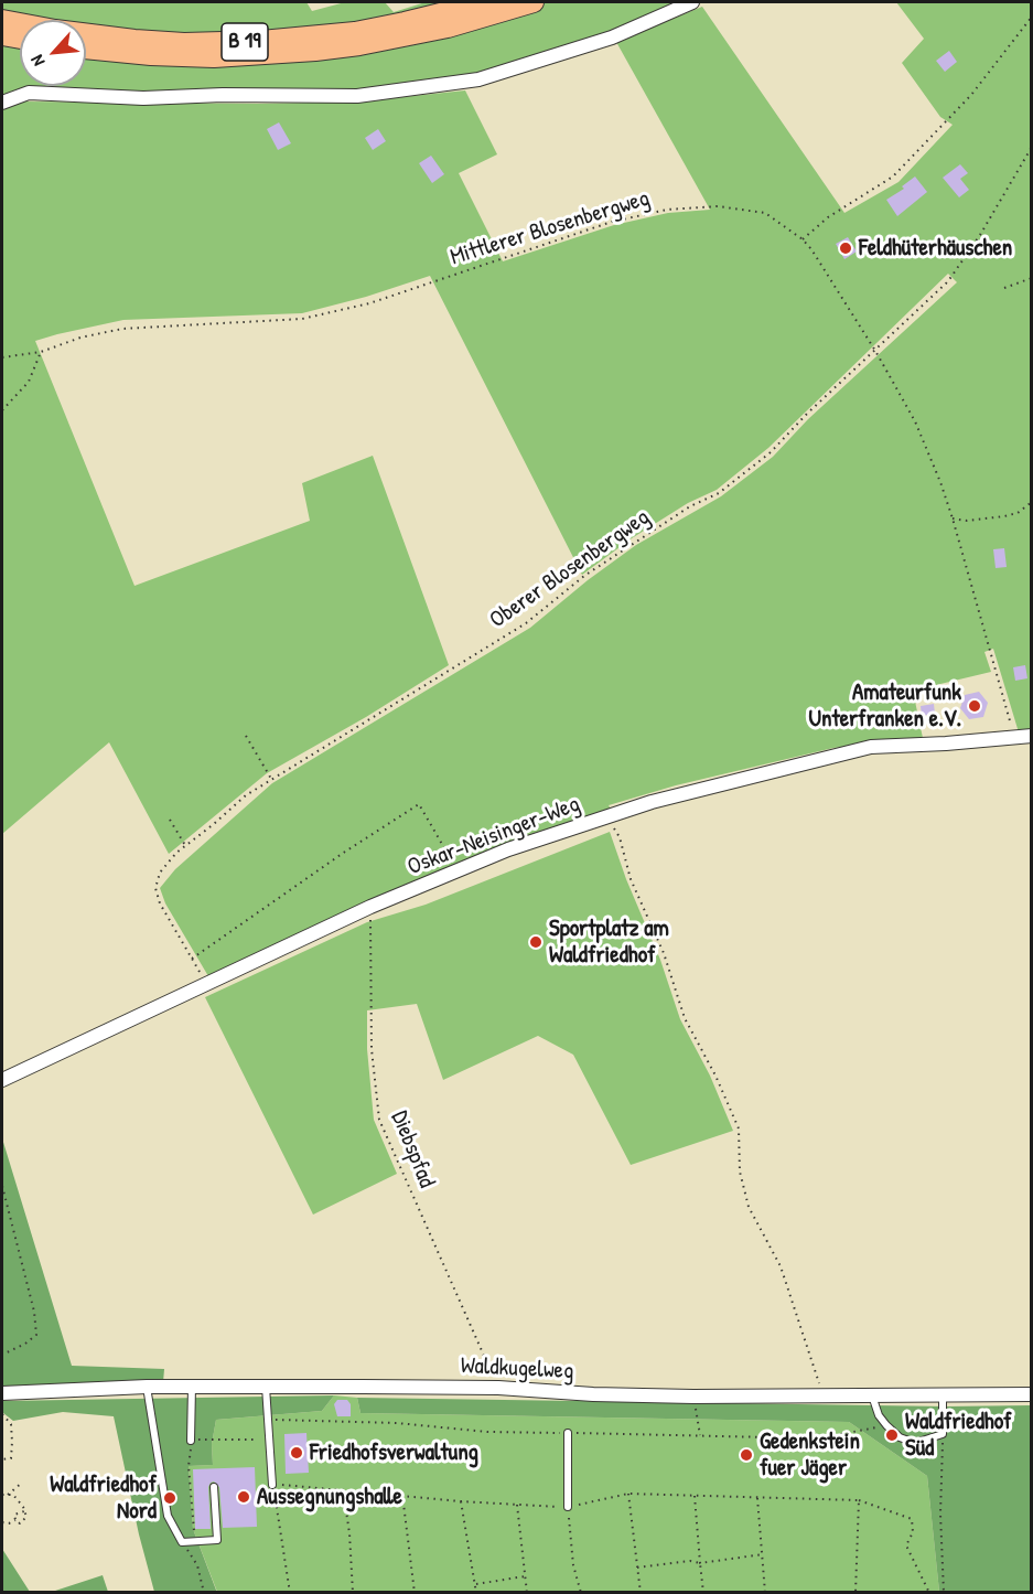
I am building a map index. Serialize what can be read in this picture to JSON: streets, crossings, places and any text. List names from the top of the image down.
{
  "streets": {
    "main road": ["B 19"],
    "street": ["Oskar-Neisinger-Weg", "Waldkugelweg"],
    "path": ["Mittlerer Blosenbergweg", "Oberer Blosenbergweg", "Diebspfad"]
  },
  "crossings": [
    ["Mittlerer Blosenbergweg", "Oberer Blosenbergweg"],
    ["Mittlerer Blosenbergweg", "Oskar-Neisinger-Weg"],
    ["Oberer Blosenbergweg", "Oskar-Neisinger-Weg"],
    ["Oskar-Neisinger-Weg", "Diebspfad"],
    ["Diebspfad", "Waldkugelweg"]
  ],
  "places": [
    "Feldhüterhäuschen",
    "Amateurfunk Unterfranken e.V.",
    "Sportplatz am Waldfriedhof",
    "Waldfriedhof Süd",
    "Friedhofsverwaltung",
    "Gedenkstein fuer Jäger",
    "Aussegnungshalle",
    "Waldfriedhof Nord"
  ],
  "north": "bottom left"
}
